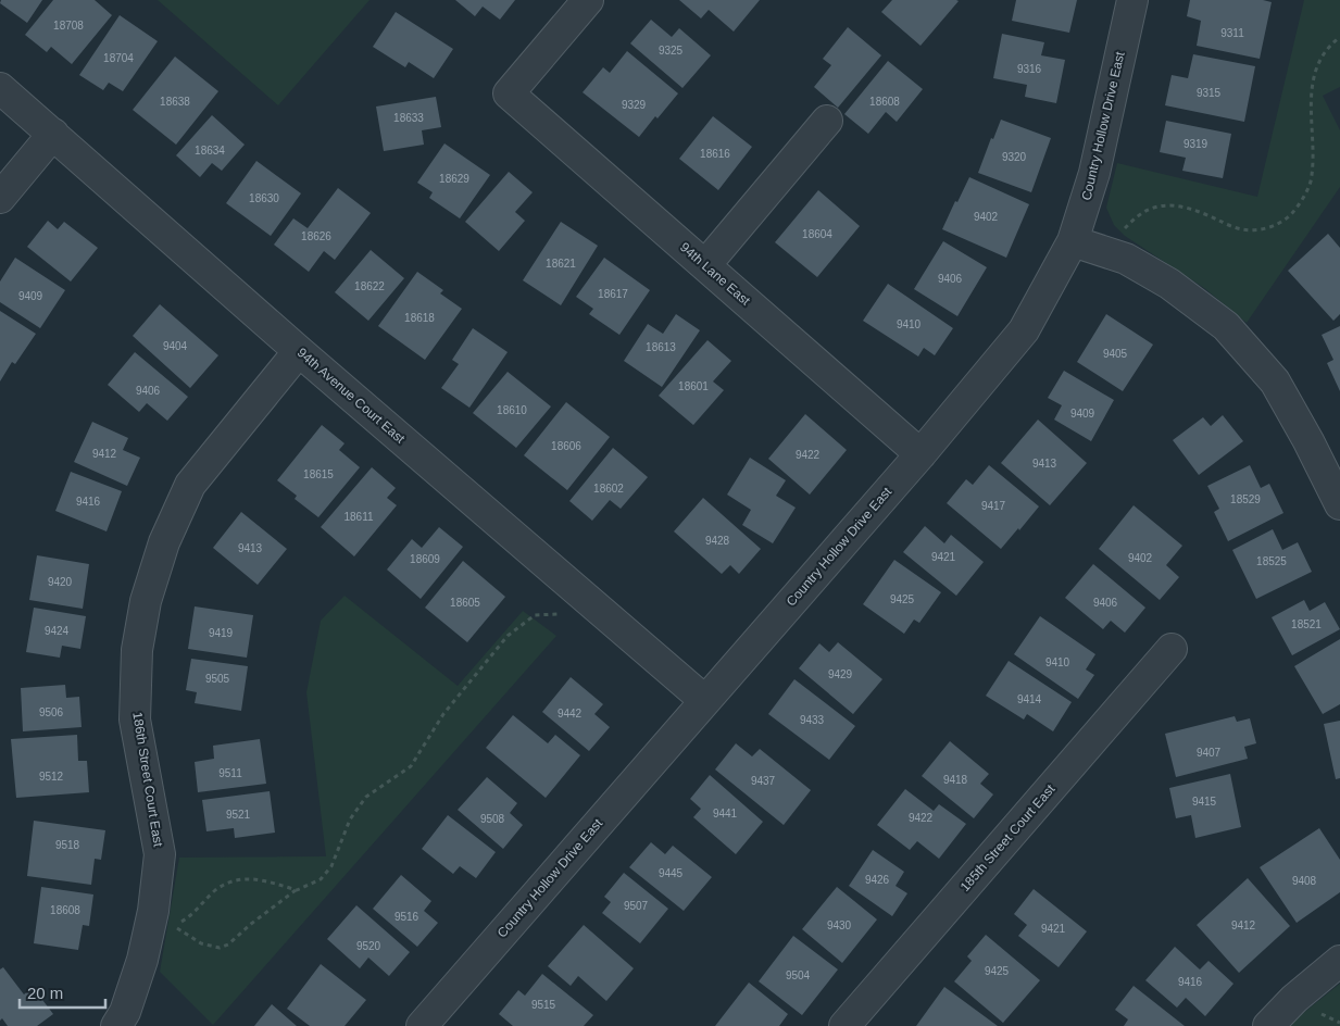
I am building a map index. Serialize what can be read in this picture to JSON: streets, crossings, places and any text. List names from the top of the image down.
{
  "streets": {
    "street": [
      "Country Hollow Drive East",
      "94th Lane East",
      "94th Avenue Court East",
      "186th Street Court East",
      "185th Street Court East"
    ]
  },
  "crossings": [
    ["Country Hollow Drive East", "94th Lane East"],
    ["Country Hollow Drive East", "94th Avenue Court East"],
    ["94th Avenue Court East", "186th Street Court East"]
  ],
  "house_numbers": [
    "18708",
    "9311",
    "9325",
    "18704",
    "9316",
    "9315",
    "18638",
    "18608",
    "9329",
    "18633",
    "9319",
    "18634",
    "18616",
    "9320",
    "18629",
    "18630",
    "9402",
    "18604",
    "18626",
    "18621",
    "9406",
    "18622",
    "18617",
    "9409",
    "18618",
    "9410",
    "9404",
    "18613",
    "9405",
    "18601",
    "9406",
    "18610",
    "9409",
    "18606",
    "9412",
    "9422",
    "9413",
    "18615",
    "18602",
    "18529",
    "9416",
    "9417",
    "18611",
    "9428",
    "9413",
    "9421",
    "9402",
    "18609",
    "18525",
    "9420",
    "9425",
    "18605",
    "9406",
    "18521",
    "9424",
    "9419",
    "9410",
    "9429",
    "9505",
    "9414",
    "9506",
    "9442",
    "9433",
    "9407",
    "9511",
    "9512",
    "9418",
    "9437",
    "9415",
    "9441",
    "9521",
    "9422",
    "9508",
    "9518",
    "9445",
    "9426",
    "9408",
    "9507",
    "18608",
    "9516",
    "9430",
    "9412",
    "9421",
    "9520",
    "9425",
    "9504",
    "9416",
    "9515"
  ],
  "scale_bar": "20 m"
}
